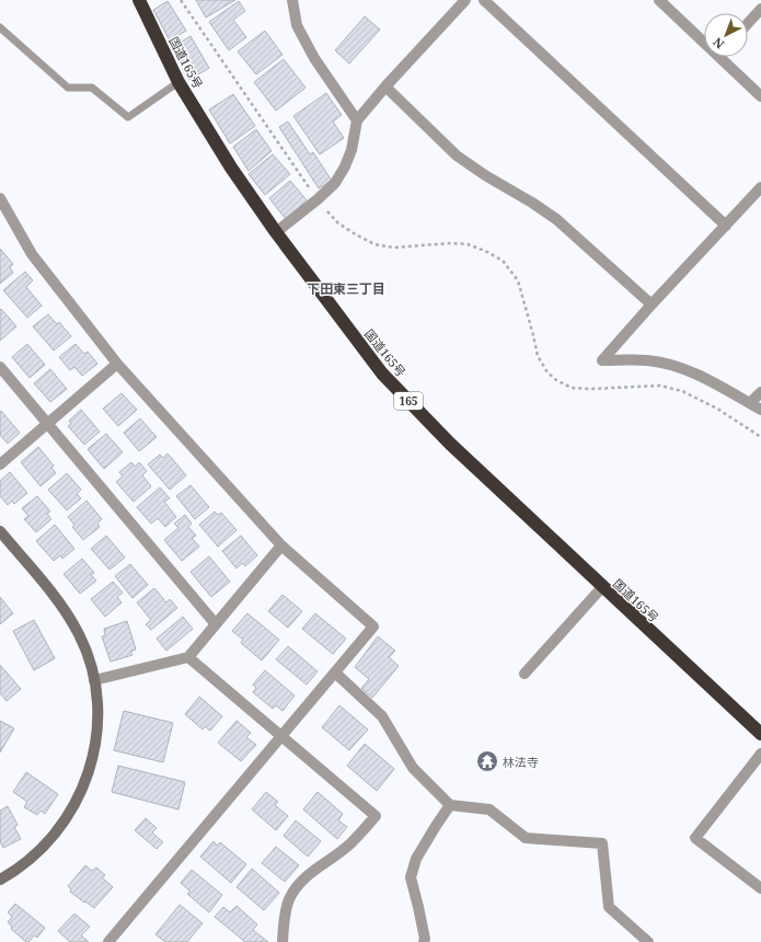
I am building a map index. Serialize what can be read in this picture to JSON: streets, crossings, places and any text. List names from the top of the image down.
{
  "streets": {
    "highway": ["国道165号", "165"]
  },
  "districts": ["下田東三丁目"],
  "places": {
    "temple": ["林法寺"]
  },
  "north": "bottom left"
}
